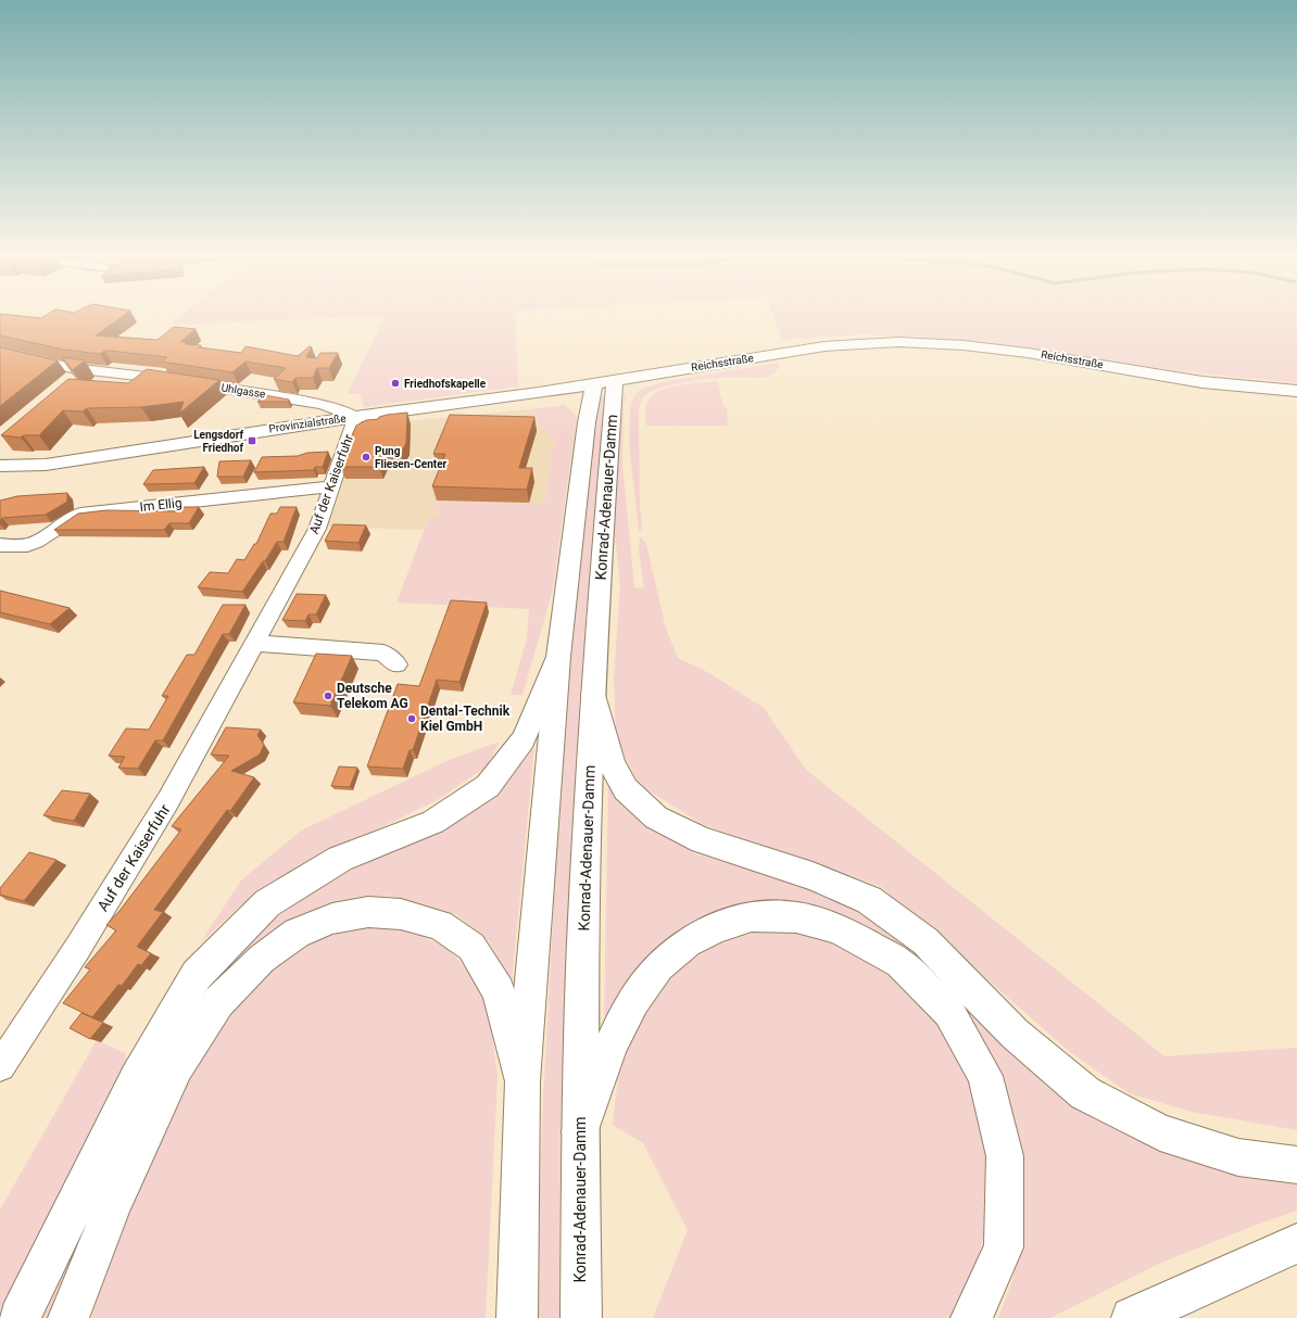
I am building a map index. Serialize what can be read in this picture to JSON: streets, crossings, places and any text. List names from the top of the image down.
{
  "streets": {
    "main road": ["Reichsstraße", "Provinzialstraße", "Konrad-Adenauer-Damm"],
    "street": ["Uhlgasse", "Auf der Kaiserfuhr", "Im Ellig"]
  },
  "crossings": [
    ["Reichsstraße", "Provinzialstraße"],
    ["Reichsstraße", "Konrad-Adenauer-Damm"],
    ["Uhlgasse", "Provinzialstraße"],
    ["Uhlgasse", "Auf der Kaiserfuhr"],
    ["Provinzialstraße", "Auf der Kaiserfuhr"],
    ["Provinzialstraße", "Konrad-Adenauer-Damm"],
    ["Auf der Kaiserfuhr", "Im Ellig"]
  ],
  "places": {
    "other": [
      "Friedhofskapelle",
      "Pung Fliesen-Center",
      "Deutsche Telekom AG",
      "Dental-Technik Kiel GmbH"
    ],
    "transit": ["Lengsdorf Friedhof"]
  }
}
